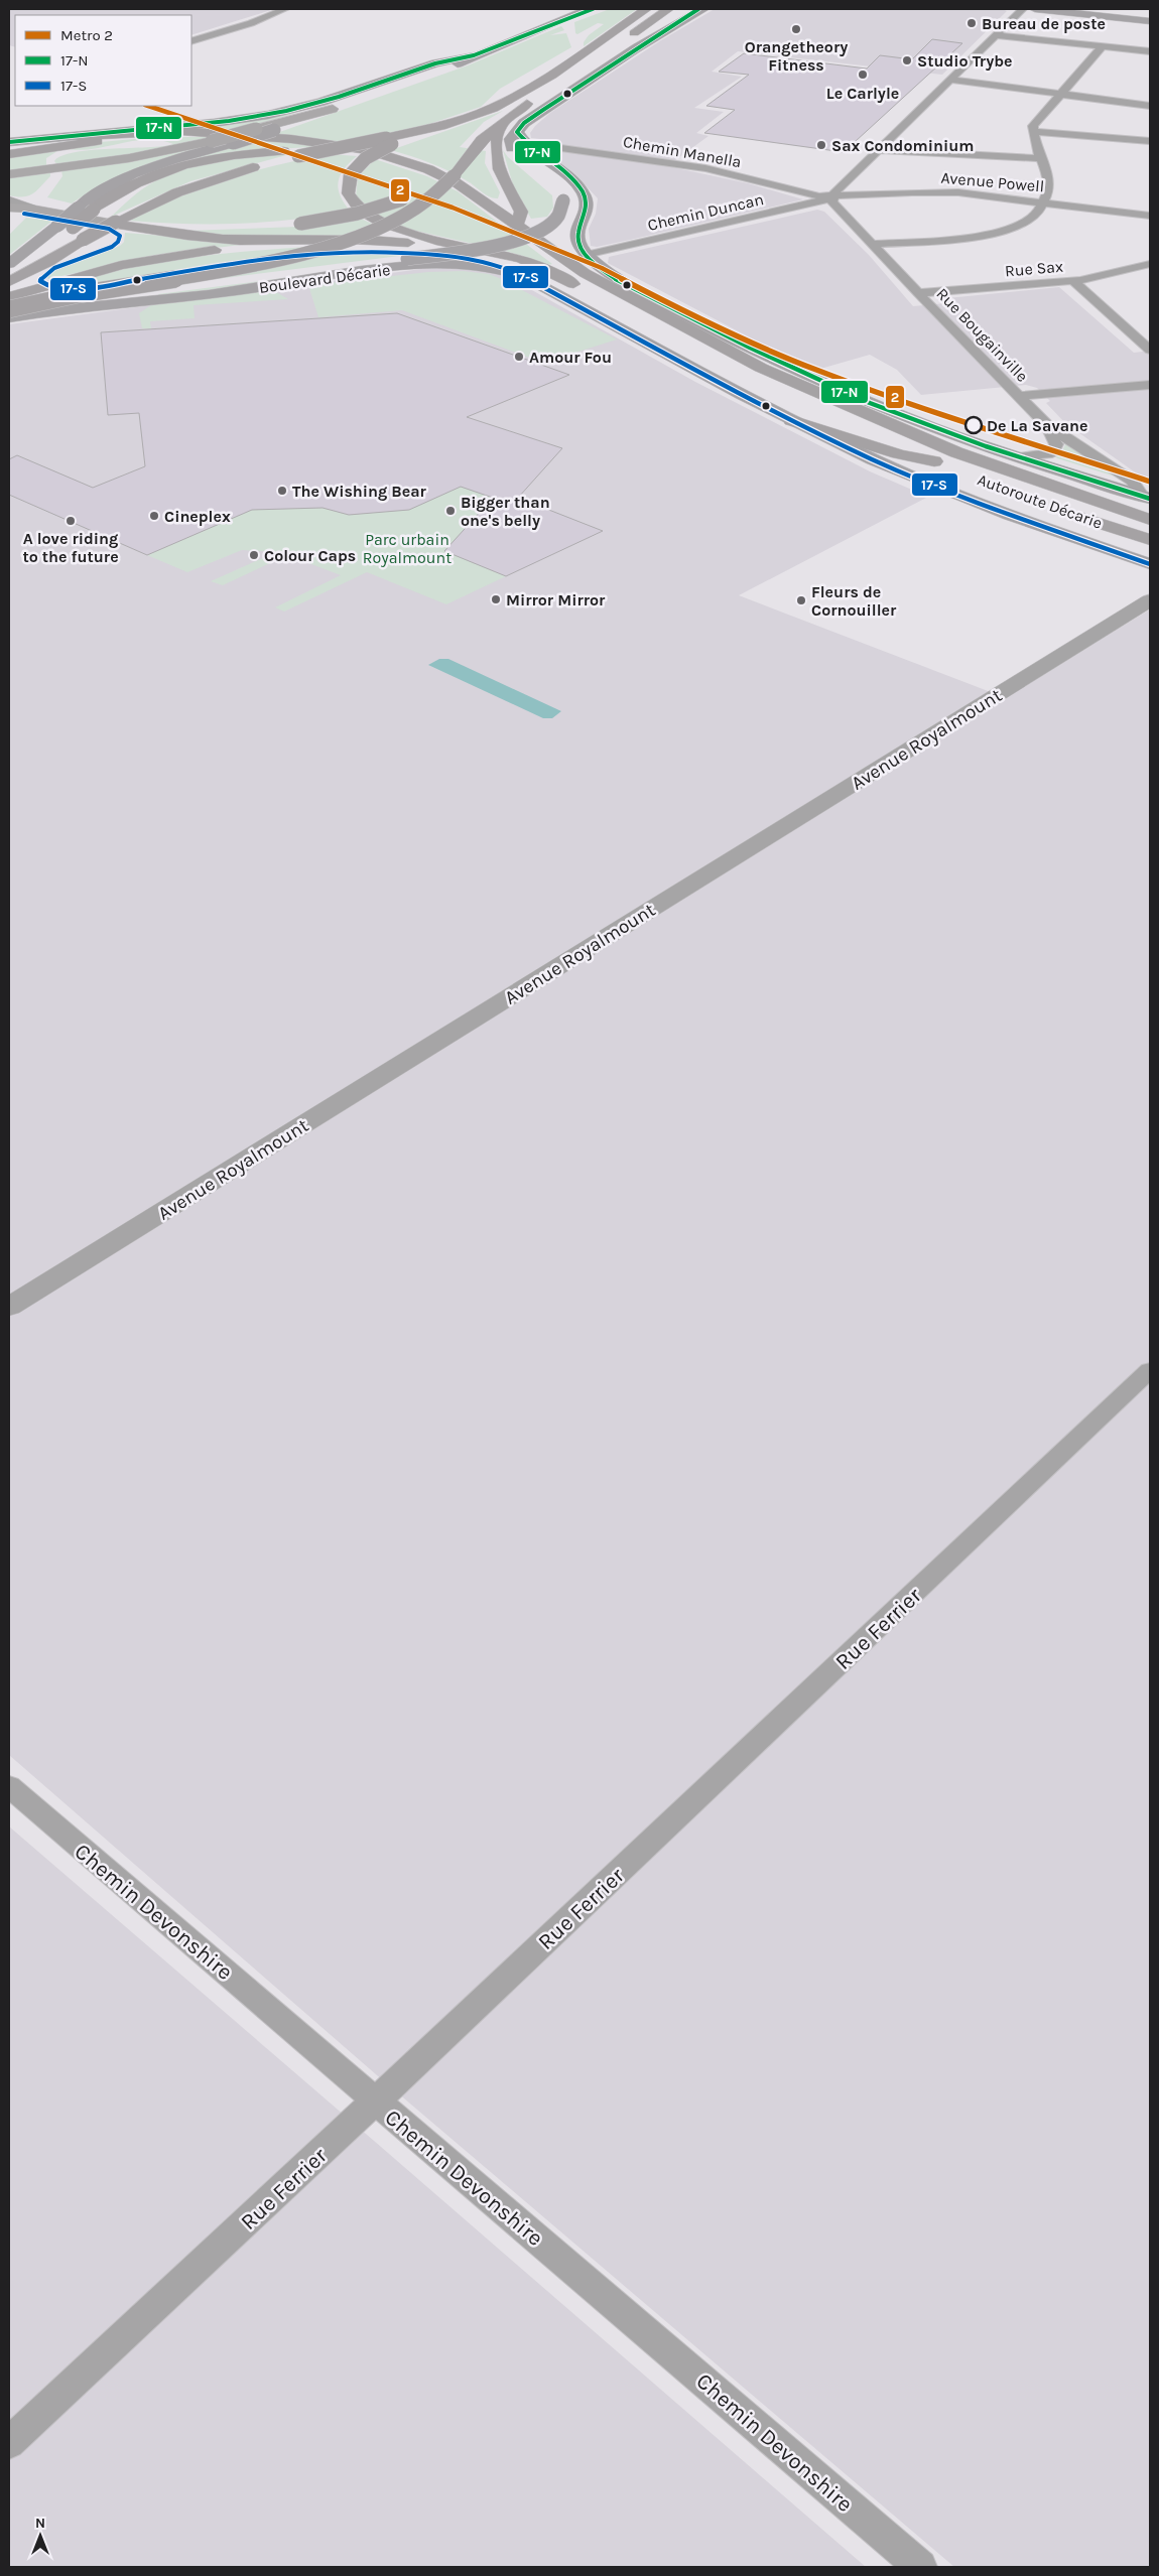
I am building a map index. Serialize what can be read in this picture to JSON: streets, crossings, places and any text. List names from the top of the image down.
{
  "streets": {
    "highway": ["Autoroute Décarie"],
    "main road": ["Boulevard Décarie"],
    "street": [
      "Chemin Manella",
      "Avenue Powell",
      "Chemin Duncan",
      "Rue Sax",
      "Rue Bougainville",
      "Avenue Royalmount",
      "Rue Ferrier",
      "Chemin Devonshire"
    ]
  },
  "crossings": [
    ["Chemin Manella", "Avenue Powell"],
    ["Chemin Manella", "Chemin Duncan"],
    ["Chemin Manella", "Rue Bougainville"],
    ["Avenue Powell", "Chemin Duncan"],
    ["Avenue Powell", "Rue Bougainville"],
    ["Chemin Duncan", "Rue Bougainville"],
    ["Rue Sax", "Rue Bougainville"],
    ["Rue Ferrier", "Chemin Devonshire"]
  ],
  "parks": ["Parc urbain Royalmount"],
  "places": [
    "Bureau de poste",
    "Orangetheory Fitness",
    "Studio Trybe",
    "Le Carlyle",
    "Sax Condominium",
    "Amour Fou",
    "De La Savane",
    "The Wishing Bear",
    "Bigger than one's belly",
    "Cineplex",
    "A love riding to the future",
    "Colour Caps",
    "Mirror Mirror",
    "Fleurs de Cornouiller"
  ],
  "lines": ["transit line 17-N", "metro line 2", "transit line 17-S"],
  "legend": ["Metro 2", "17-N", "17-S"],
  "north": "top"
}
